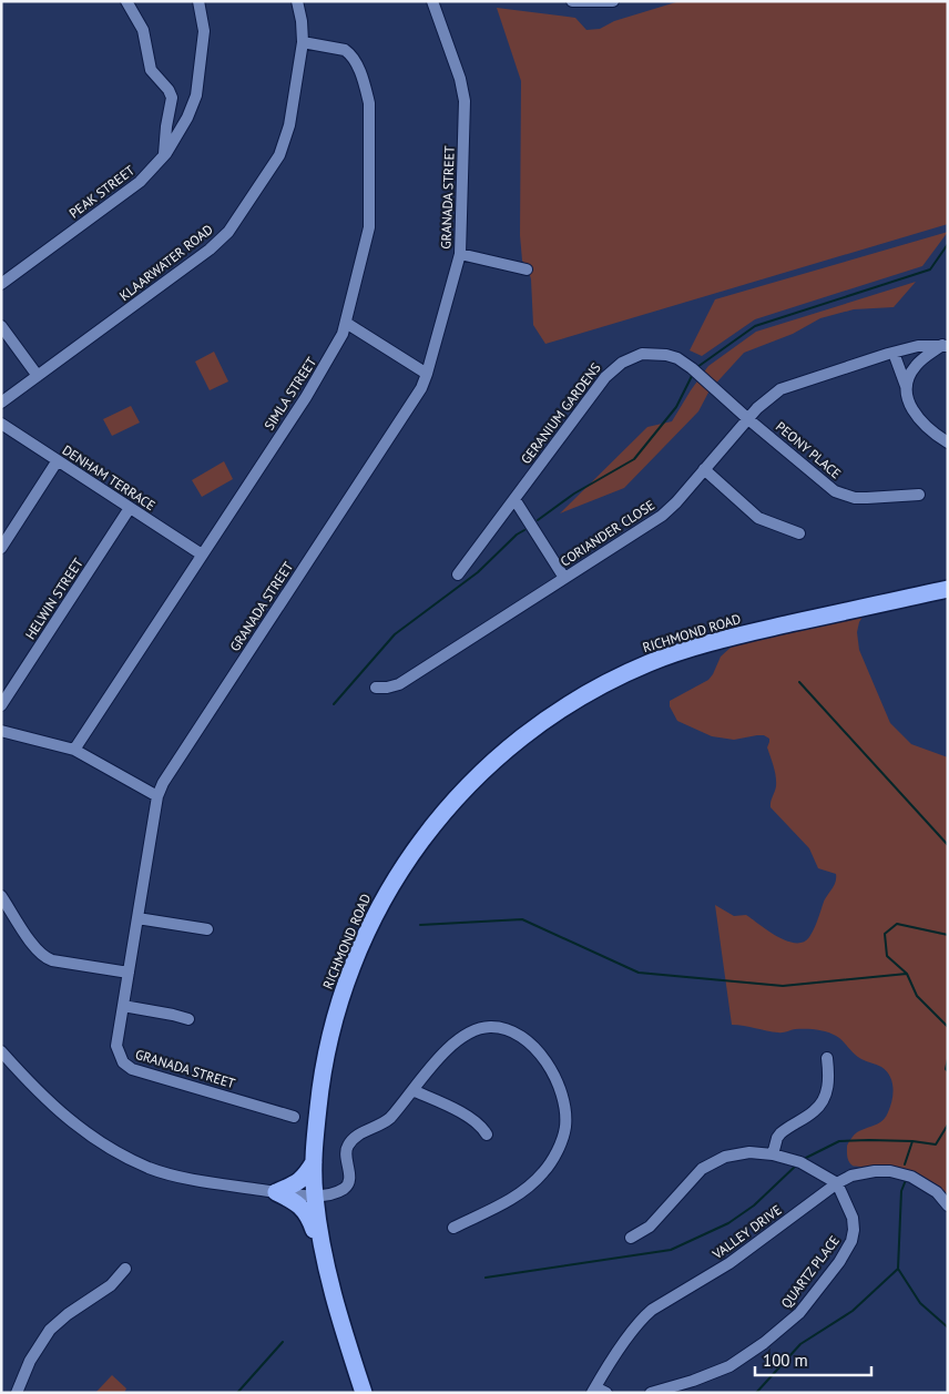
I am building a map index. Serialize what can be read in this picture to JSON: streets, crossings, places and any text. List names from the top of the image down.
{
  "streets": {
    "highway": ["RICHMOND ROAD"],
    "street": [
      "PEAK STREET",
      "GRANADA STREET",
      "KLAARWATER ROAD",
      "SIMLA STREET",
      "GERANIUM GARDENS",
      "PEONY PLACE",
      "DENHAM TERRACE",
      "CORIANDER CLOSE",
      "HELWIN STREET",
      "VALLEY DRIVE",
      "QUARTZ PLACE"
    ]
  },
  "crossings": [
    ["KLAARWATER ROAD", "SIMLA STREET"],
    ["SIMLA STREET", "DENHAM TERRACE"],
    ["GERANIUM GARDENS", "PEONY PLACE"],
    ["GERANIUM GARDENS", "CORIANDER CLOSE"],
    ["PEONY PLACE", "CORIANDER CLOSE"],
    ["DENHAM TERRACE", "HELWIN STREET"],
    ["VALLEY DRIVE", "QUARTZ PLACE"]
  ],
  "scale_bar": "100 m"
}
